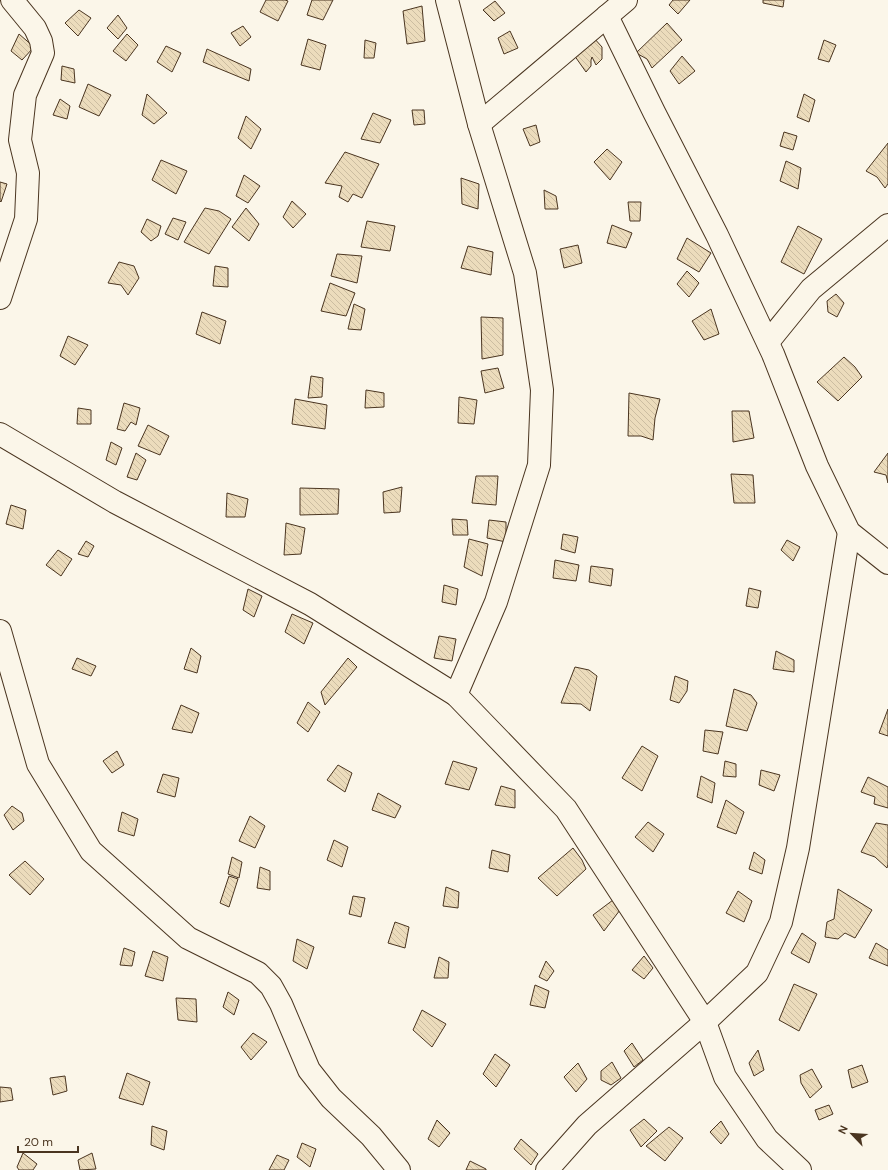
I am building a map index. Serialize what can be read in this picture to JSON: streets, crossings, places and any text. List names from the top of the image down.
{
  "scale_bar": "20 m",
  "north": "top left"
}
